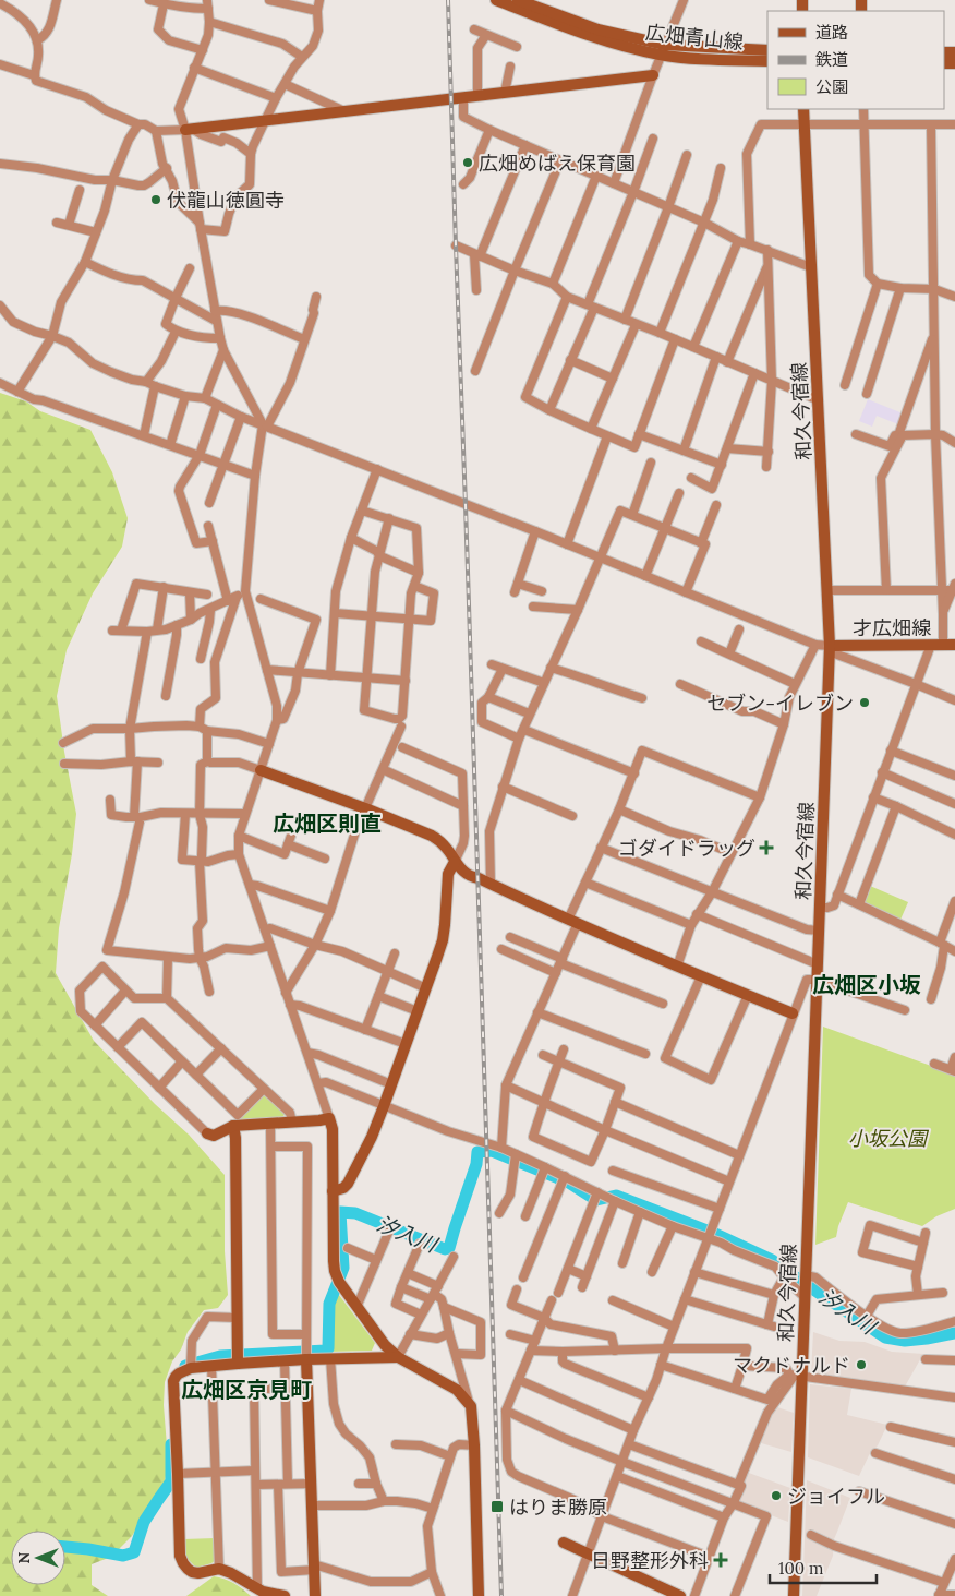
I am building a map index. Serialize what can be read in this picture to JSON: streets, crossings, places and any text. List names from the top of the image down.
{
  "streets": {
    "street": ["広畑青山線", "和久今宿線", "才広畑線"]
  },
  "crossings": [
    ["和久今宿線", "才広畑線"]
  ],
  "districts": ["広畑区則直", "広畑区小坂", "広畑区京見町"],
  "water": ["汐入川"],
  "parks": ["小坂公園"],
  "places": {
    "other": [
      "広畑めばえ保育園",
      "伏龍山徳圓寺",
      "セブン-イレブン",
      "マクドナルド",
      "ジョイフル"
    ],
    "health": ["ゴダイドラッグ", "日野整形外科"],
    "transit": ["はりま勝原"]
  },
  "legend": ["道路", "鉄道", "公園"],
  "scale_bar": "100 m",
  "north": "left"
}
